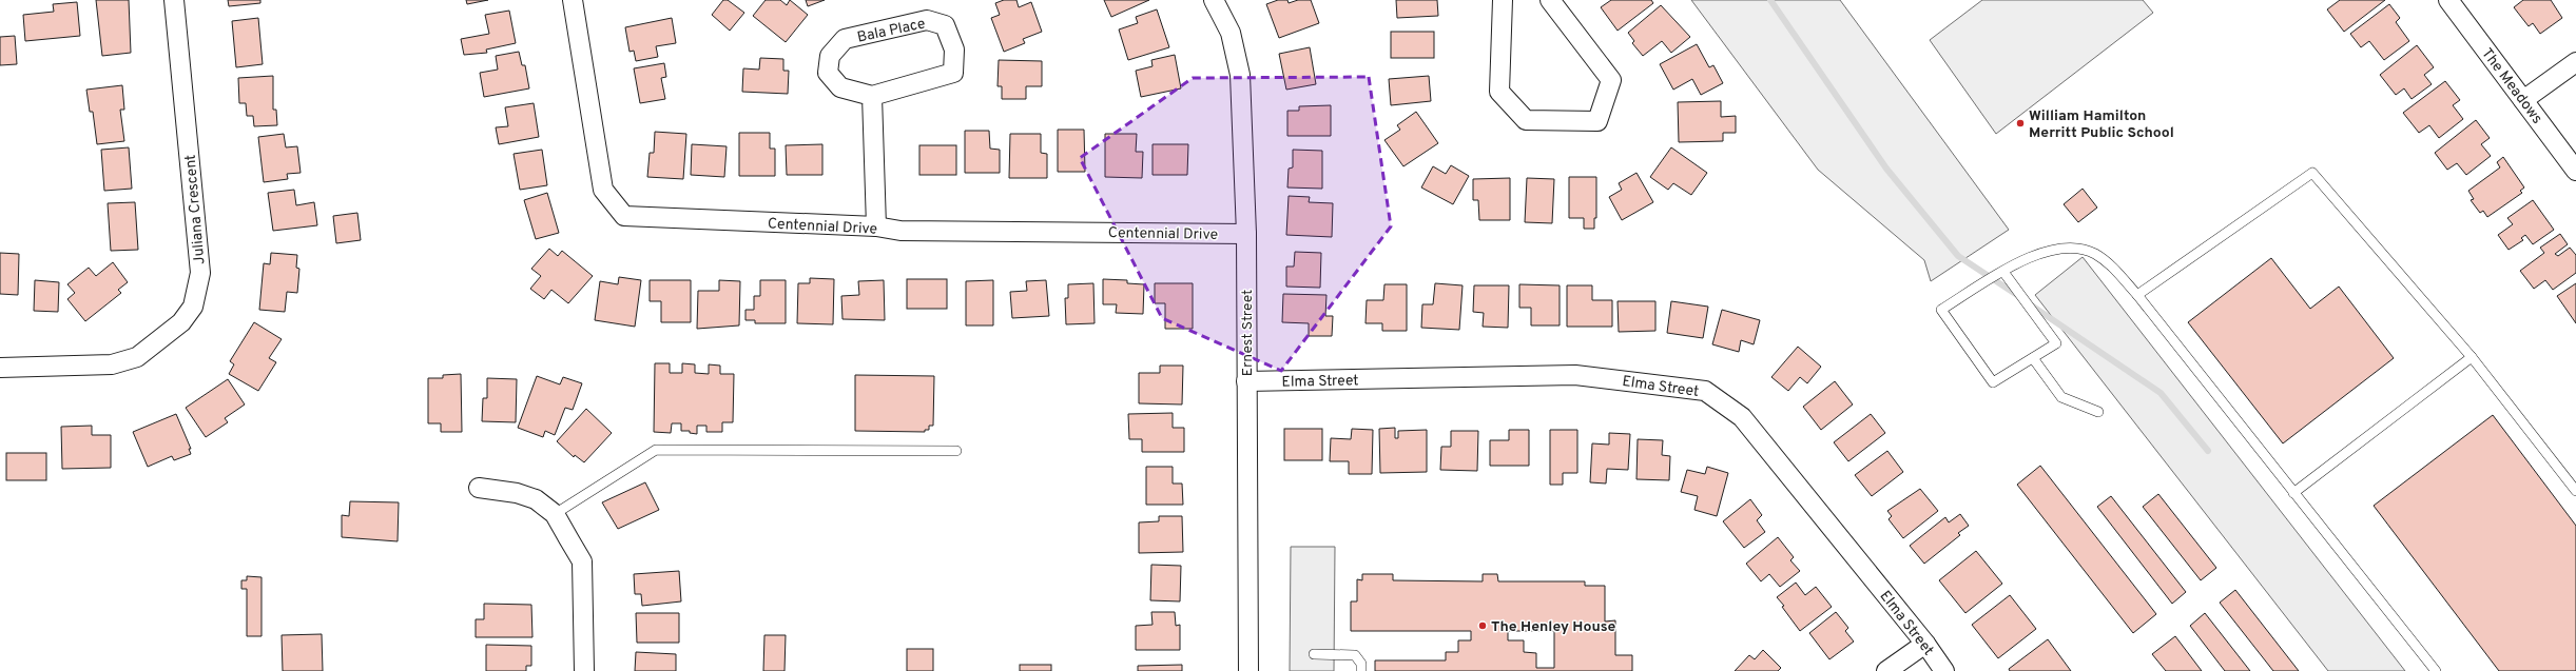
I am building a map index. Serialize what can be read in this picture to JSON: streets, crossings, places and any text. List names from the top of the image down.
{
  "streets": {
    "street": [
      "Bala Place",
      "The Meadows",
      "Juliana Crescent",
      "Centennial Drive",
      "Ernest Street",
      "Elma Street"
    ]
  },
  "crossings": [
    ["Centennial Drive", "Ernest Street"],
    ["Ernest Street", "Elma Street"]
  ],
  "places": ["William Hamilton Merritt Public School", "The Henley House"]
}
